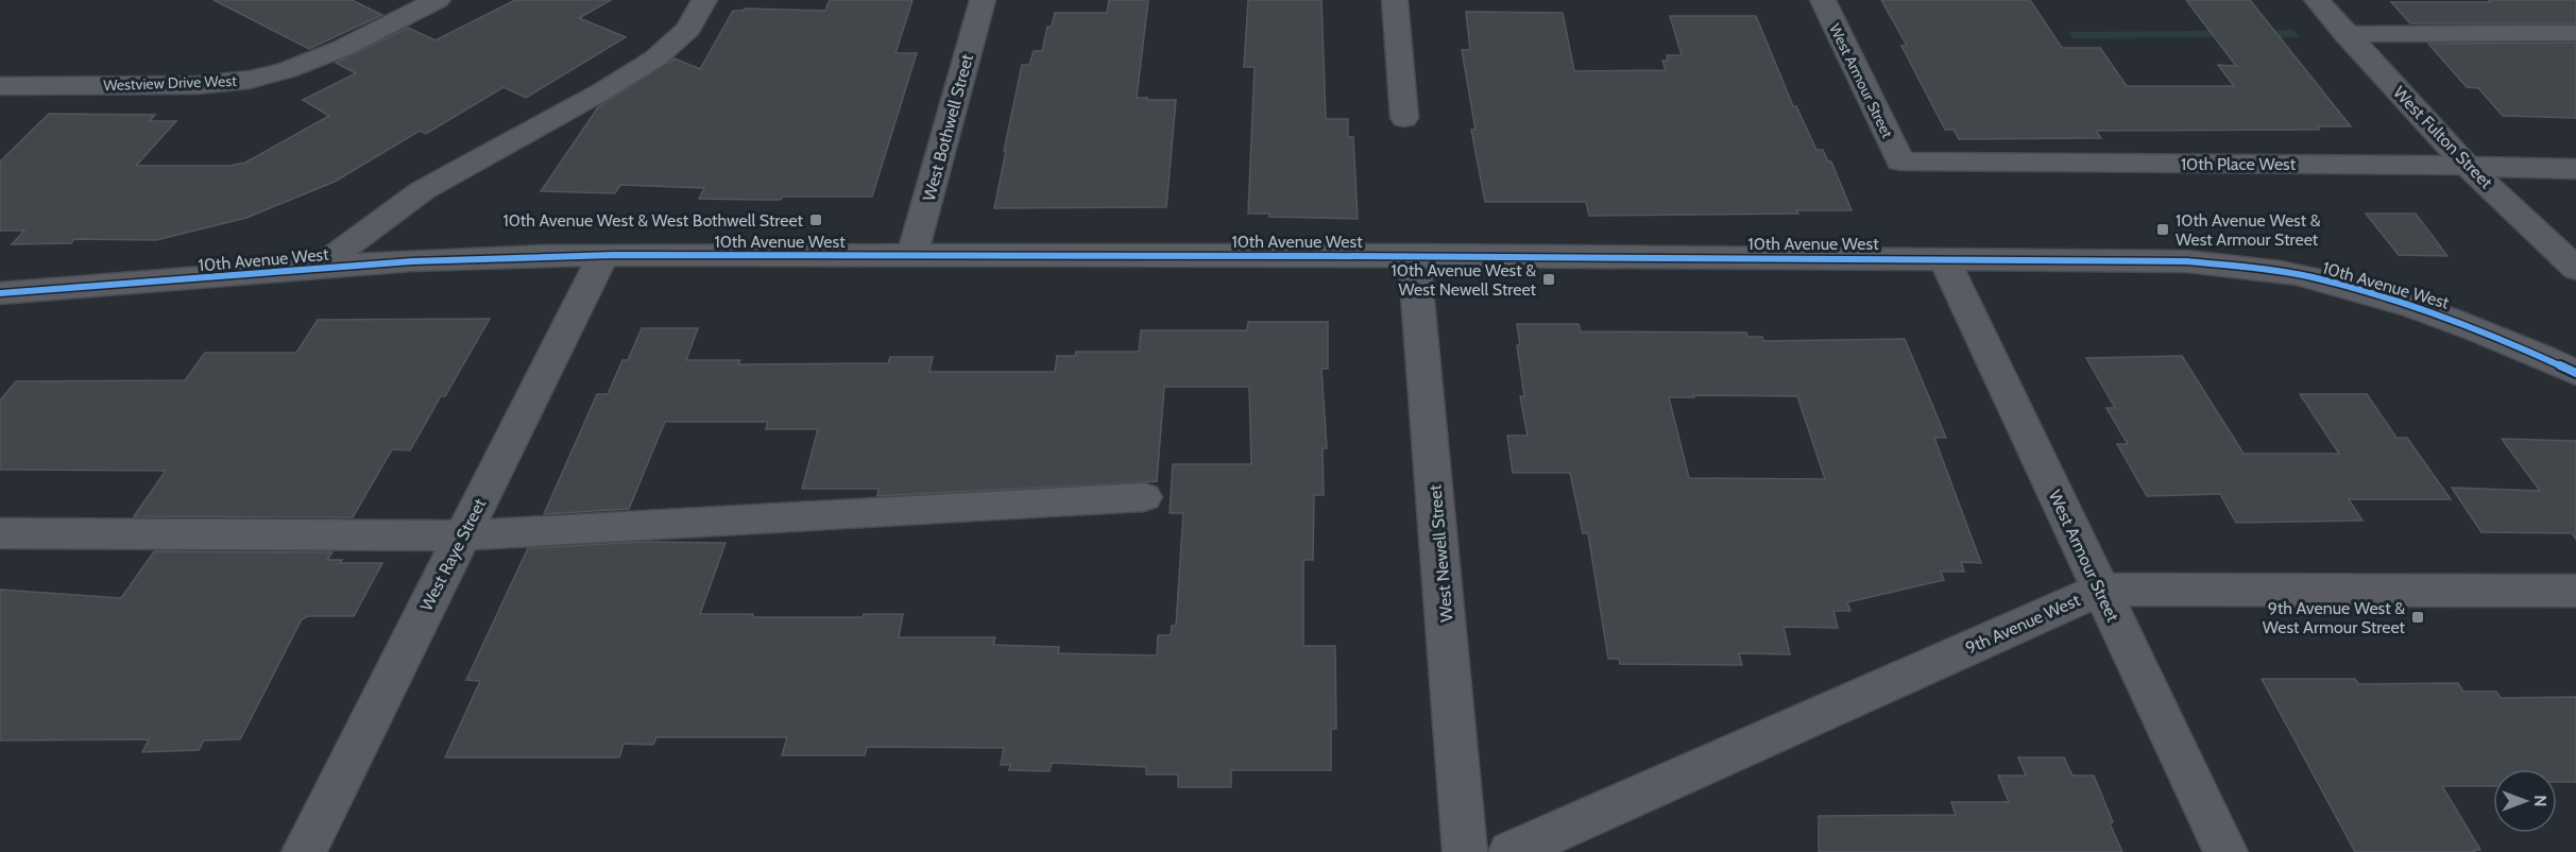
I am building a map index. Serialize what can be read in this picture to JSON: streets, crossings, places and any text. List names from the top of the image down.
{
  "streets": {
    "street": [
      "West Armour Street",
      "Westview Drive West",
      "West Bothwell Street",
      "West Fulton Street",
      "10th Place West",
      "10th Avenue West",
      "West Newell Street",
      "West Raye Street",
      "9th Avenue West"
    ]
  },
  "crossings": [
    ["West Armour Street", "10th Place West"],
    ["West Armour Street", "10th Avenue West"],
    ["West Armour Street", "9th Avenue West"],
    ["West Bothwell Street", "10th Avenue West"],
    ["West Fulton Street", "10th Place West"],
    ["10th Avenue West", "West Newell Street"],
    ["10th Avenue West", "West Raye Street"]
  ],
  "places": {
    "transit": [
      "10th Avenue West & West Bothwell Street",
      "10th Avenue West & West Armour Street",
      "10th Avenue West & West Newell Street",
      "9th Avenue West & West Armour Street"
    ]
  },
  "north": "right"
}
